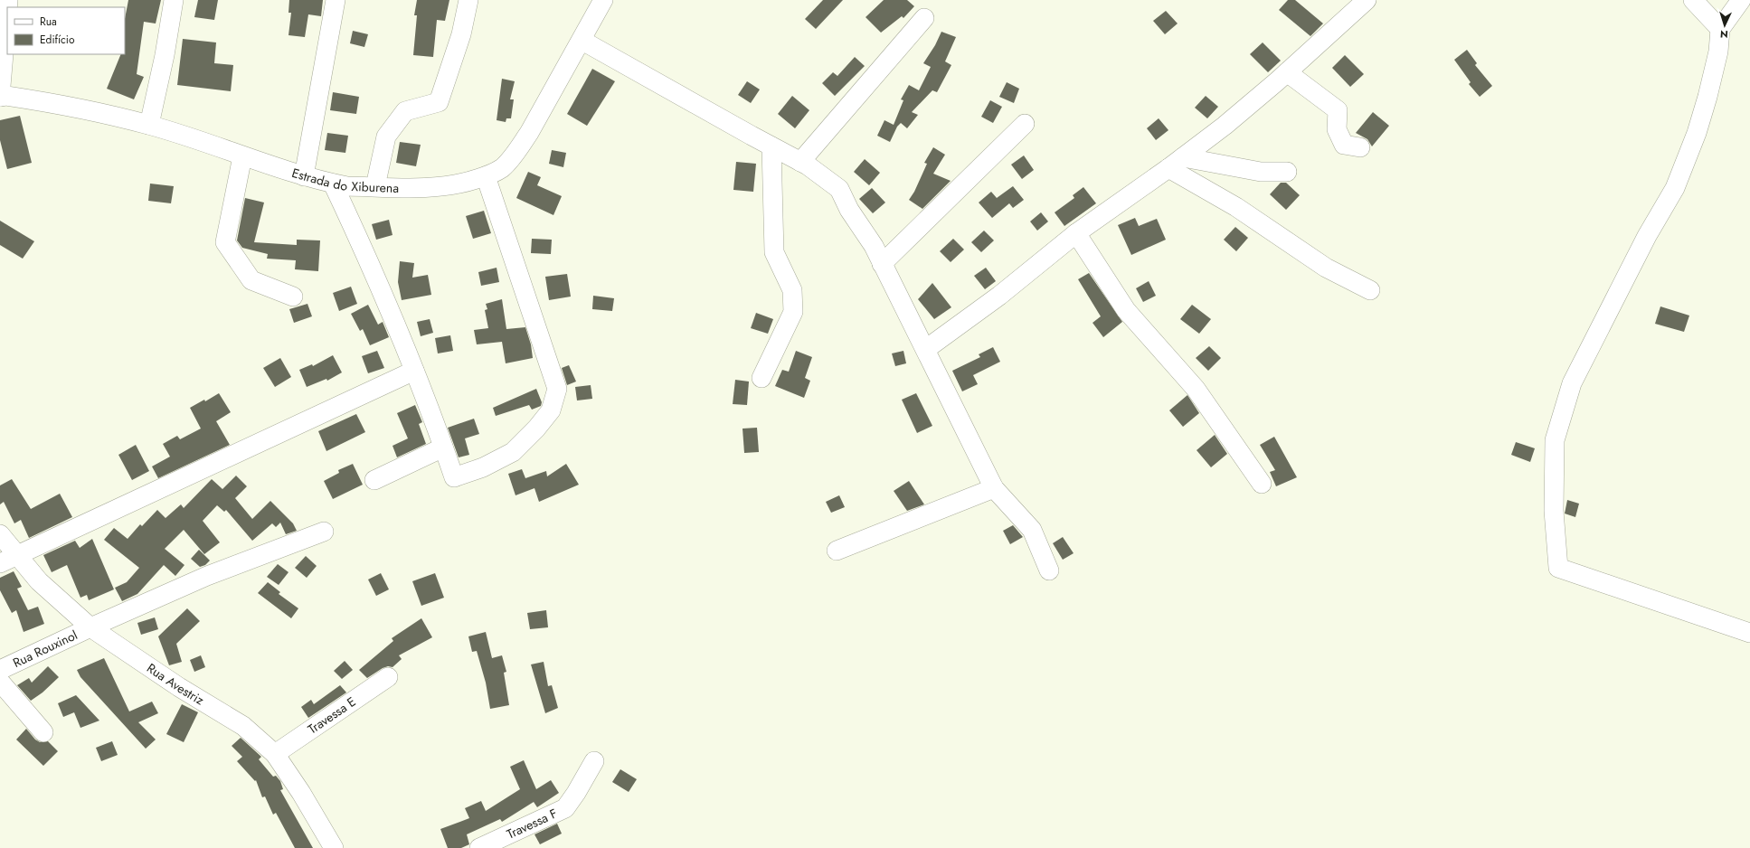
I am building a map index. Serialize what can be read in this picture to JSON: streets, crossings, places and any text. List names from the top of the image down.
{
  "streets": {
    "street": [
      "Estrada do Xiburena",
      "Rua Rouxinol",
      "Rua Avestriz",
      "Travessa E",
      "Travessa F"
    ]
  },
  "crossings": [
    ["Rua Rouxinol", "Rua Avestriz"],
    ["Rua Avestriz", "Travessa E"]
  ],
  "legend": ["Rua", "Edifício"],
  "north": "bottom"
}
